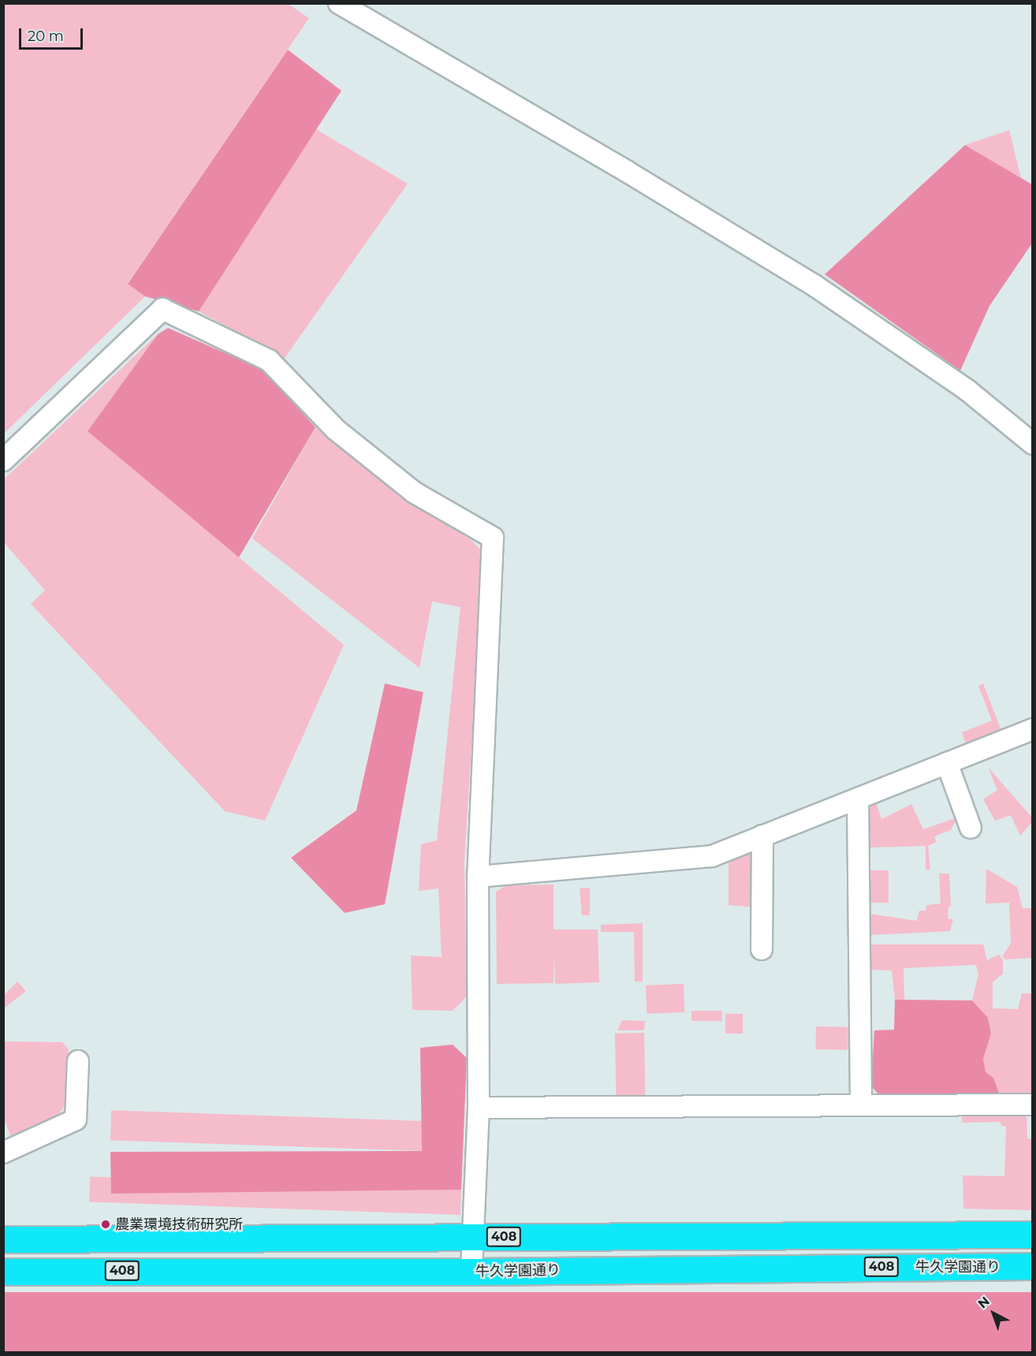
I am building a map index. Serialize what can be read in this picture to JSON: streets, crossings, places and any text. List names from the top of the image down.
{
  "streets": {
    "highway": ["408", "牛久学園通り"]
  },
  "places": ["農業環境技術研究所"],
  "scale_bar": "20 m",
  "north": "top left"
}
